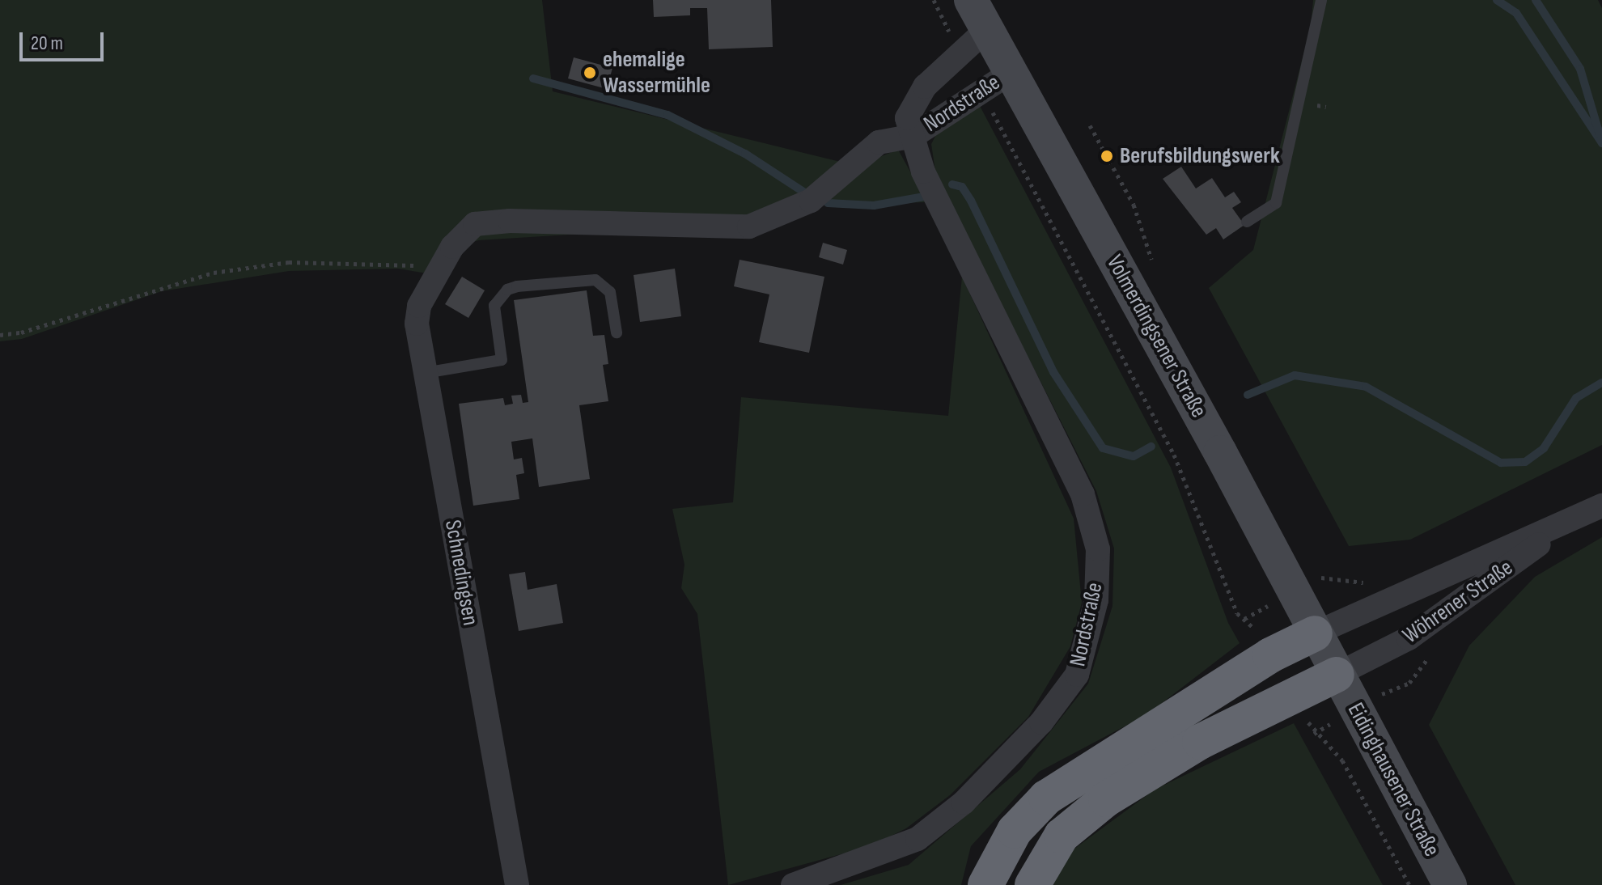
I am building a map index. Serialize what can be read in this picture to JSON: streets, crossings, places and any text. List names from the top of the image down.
{
  "streets": {
    "main road": ["Volmerdingsener Straße", "Eidinghausener Straße"],
    "street": ["Nordstraße", "Schnedingsen", "Wöhrener Straße"]
  },
  "crossings": [
    ["Nordstraße", "Volmerdingsener Straße"],
    ["Nordstraße", "Schnedingsen"],
    ["Volmerdingsener Straße", "Wöhrener Straße"],
    ["Volmerdingsener Straße", "Eidinghausener Straße"],
    ["Wöhrener Straße", "Eidinghausener Straße"]
  ],
  "places": ["ehemalige Wassermühle", "Berufsbildungswerk"],
  "scale_bar": "20 m"
}
